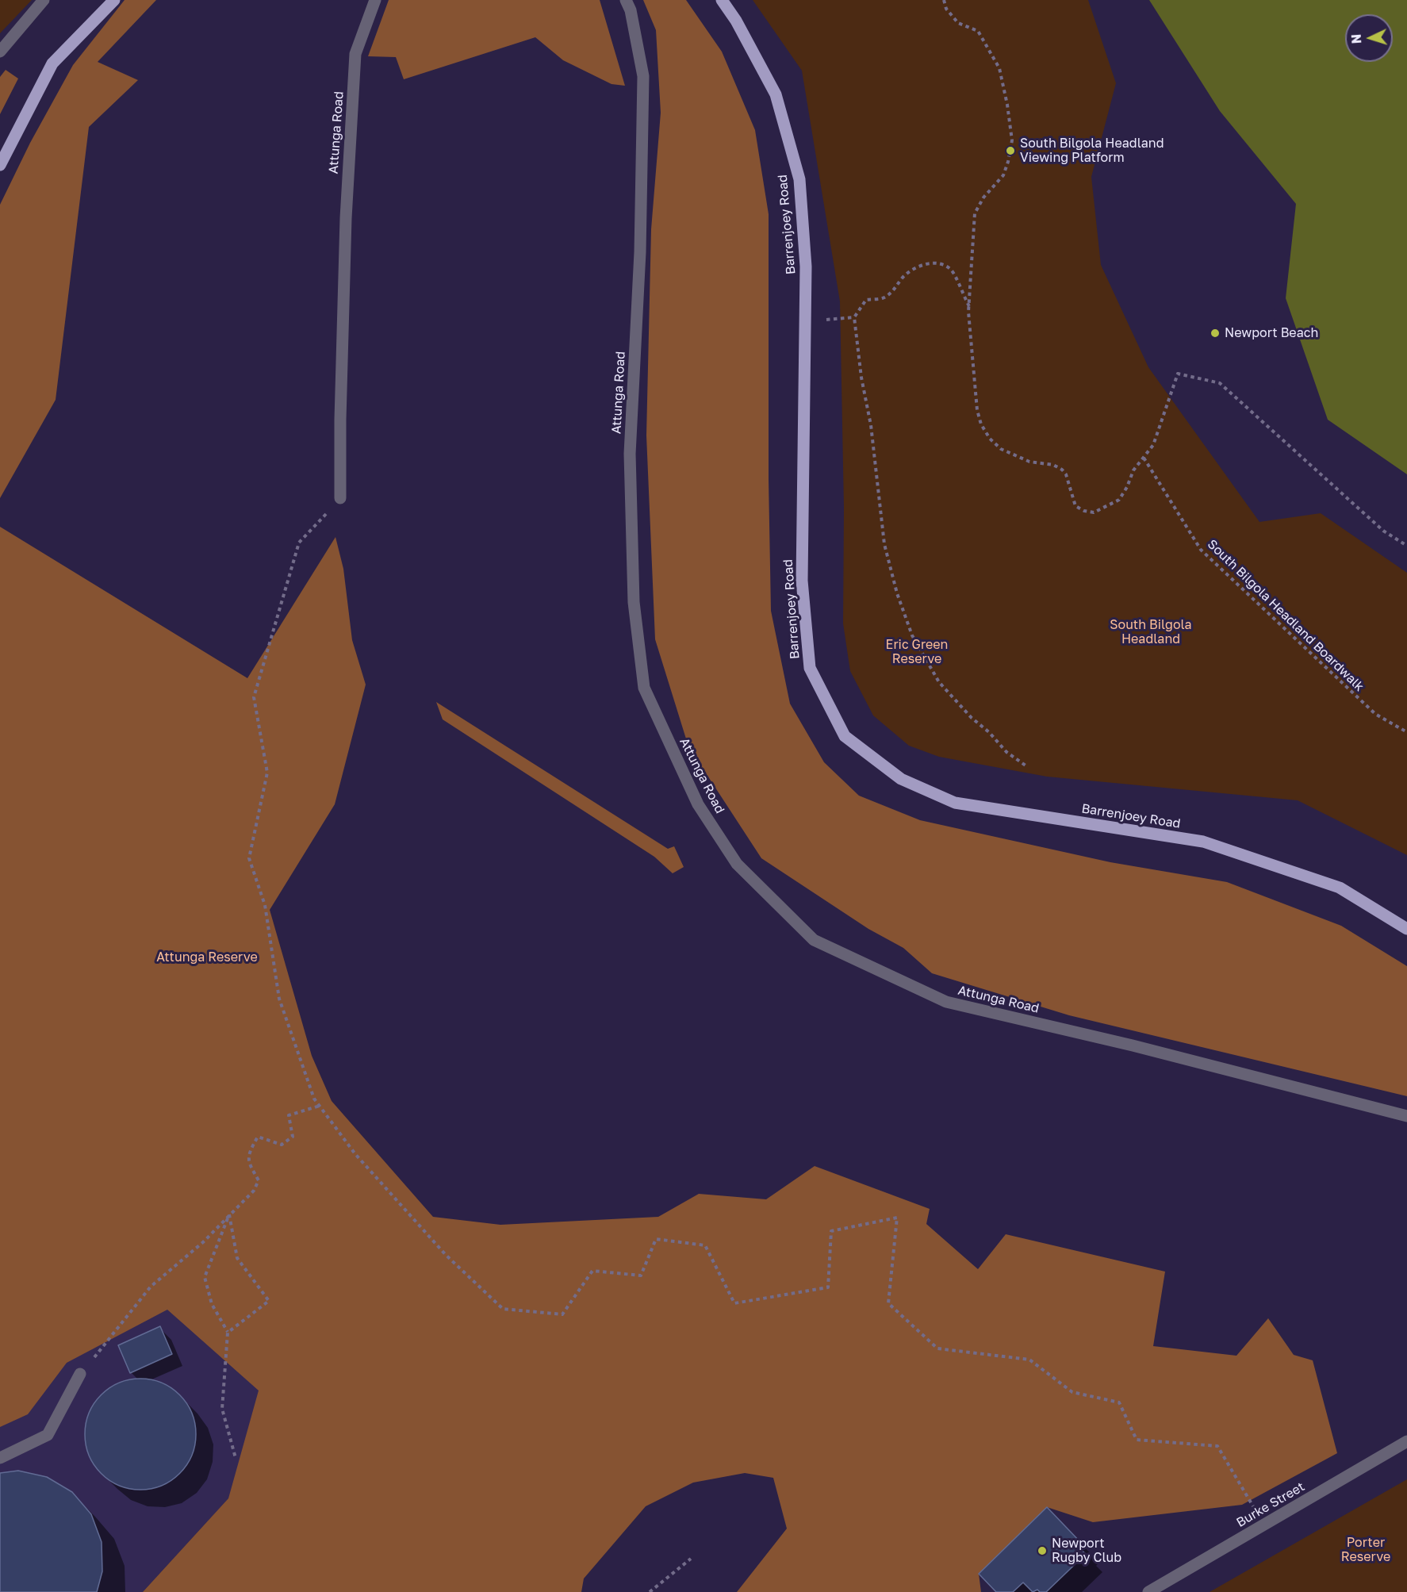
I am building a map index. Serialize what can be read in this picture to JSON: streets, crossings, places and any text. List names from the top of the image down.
{
  "streets": {
    "main road": ["Barrenjoey Road"],
    "street": ["Attunga Road", "Burke Street"],
    "path": ["South Bilgola Headland Boardwalk"]
  },
  "parks": [
    "South Bilgola Headland",
    "Eric Green Reserve",
    "Attunga Reserve",
    "Porter Reserve"
  ],
  "places": ["South Bilgola Headland Viewing Platform", "Newport Beach", "Newport Rugby Club"],
  "north": "left"
}
